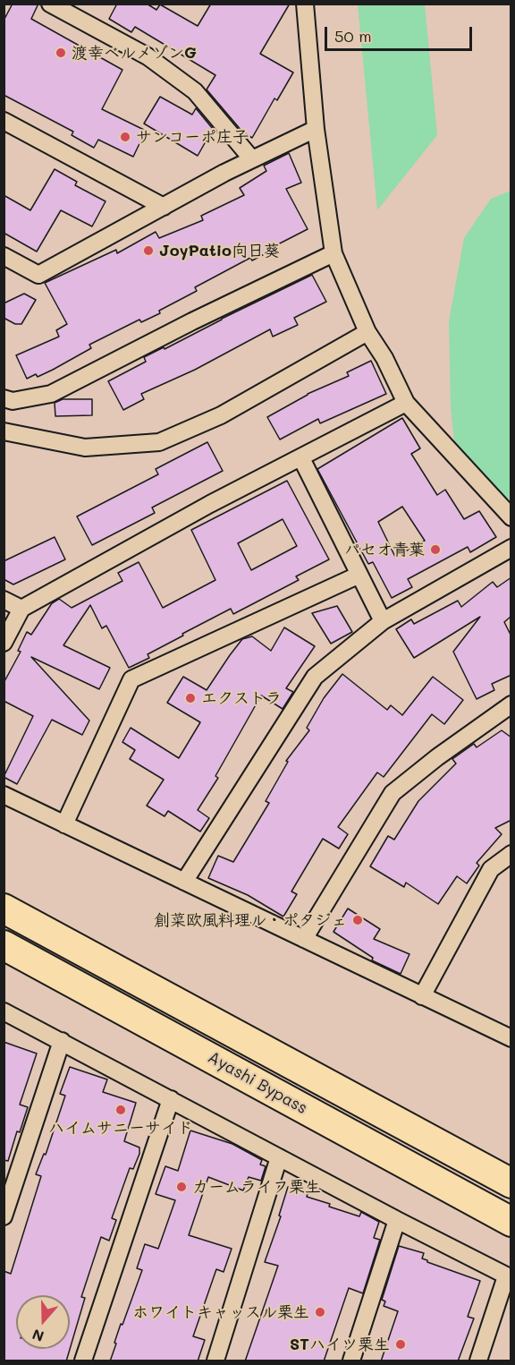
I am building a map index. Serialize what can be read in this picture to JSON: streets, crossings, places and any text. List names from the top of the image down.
{
  "streets": {
    "highway": ["Ayashi Bypass"]
  },
  "places": [
    "渡幸ベルメゾンG",
    "サンコーポ庄子",
    "JoyPatio向日葵",
    "パセオ青葉",
    "エクストラ",
    "創菜欧風料理ル・ポタジェ",
    "ハイムサニーサイド",
    "カームライフ栗生",
    "ホワイトキャッスル栗生",
    "STハイツ栗生"
  ],
  "scale_bar": "50 m",
  "north": "bottom"
}
